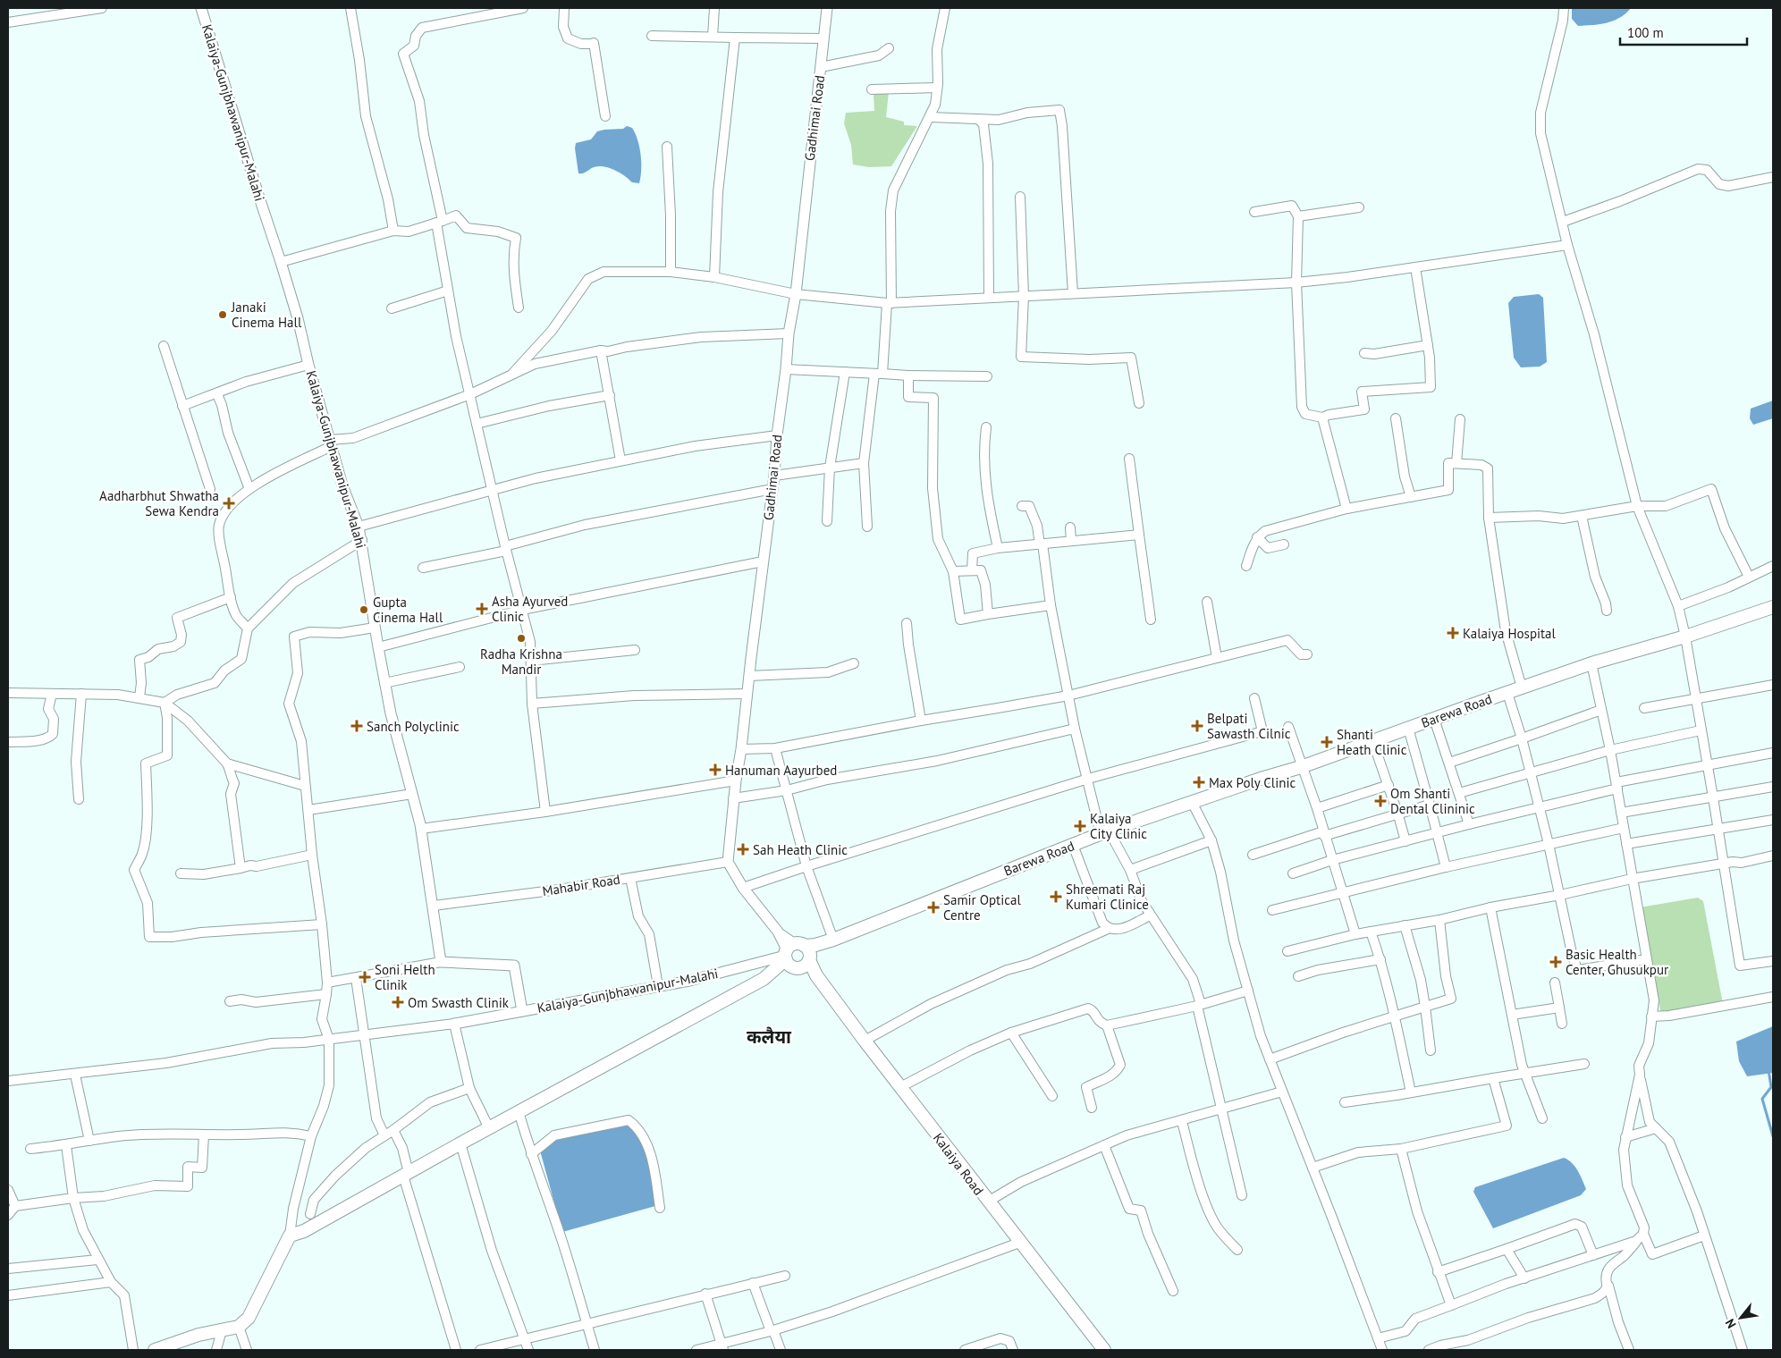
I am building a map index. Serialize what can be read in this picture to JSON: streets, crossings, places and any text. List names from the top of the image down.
{
  "streets": {
    "main road": ["Barewa Road", "Kalaiya Road"],
    "street": ["Kalaiya-Gunjbhawanipur-Malahi", "Gadhimai Road", "Mahabir Road"]
  },
  "crossings": [
    ["Kalaiya-Gunjbhawanipur-Malahi", "Barewa Road"],
    ["Kalaiya-Gunjbhawanipur-Malahi", "Mahabir Road"],
    ["Gadhimai Road", "Mahabir Road"]
  ],
  "districts": ["कलैया"],
  "places": {
    "other": ["Janaki Cinema Hall", "Gupta Cinema Hall", "Radha Krishna Mandir"],
    "health": [
      "Aadharbhut Shwatha Sewa Kendra",
      "Asha Ayurved Clinic",
      "Kalaiya Hospital",
      "Sanch Polyclinic",
      "Belpati Sawasth Cilnic",
      "Shanti Heath Clinic",
      "Hanuman Aayurbed",
      "Max Poly Clinic",
      "Om Shanti Dental Clininic",
      "Kalaiya City Clinic",
      "Sah Heath Clinic",
      "Shreemati Raj Kumari Clinice",
      "Samir Optical Centre",
      "Basic Health Center, Ghusukpur",
      "Soni Helth Clinik",
      "Om Swasth Clinik"
    ]
  },
  "scale_bar": "100 m",
  "north": "bottom left"
}
